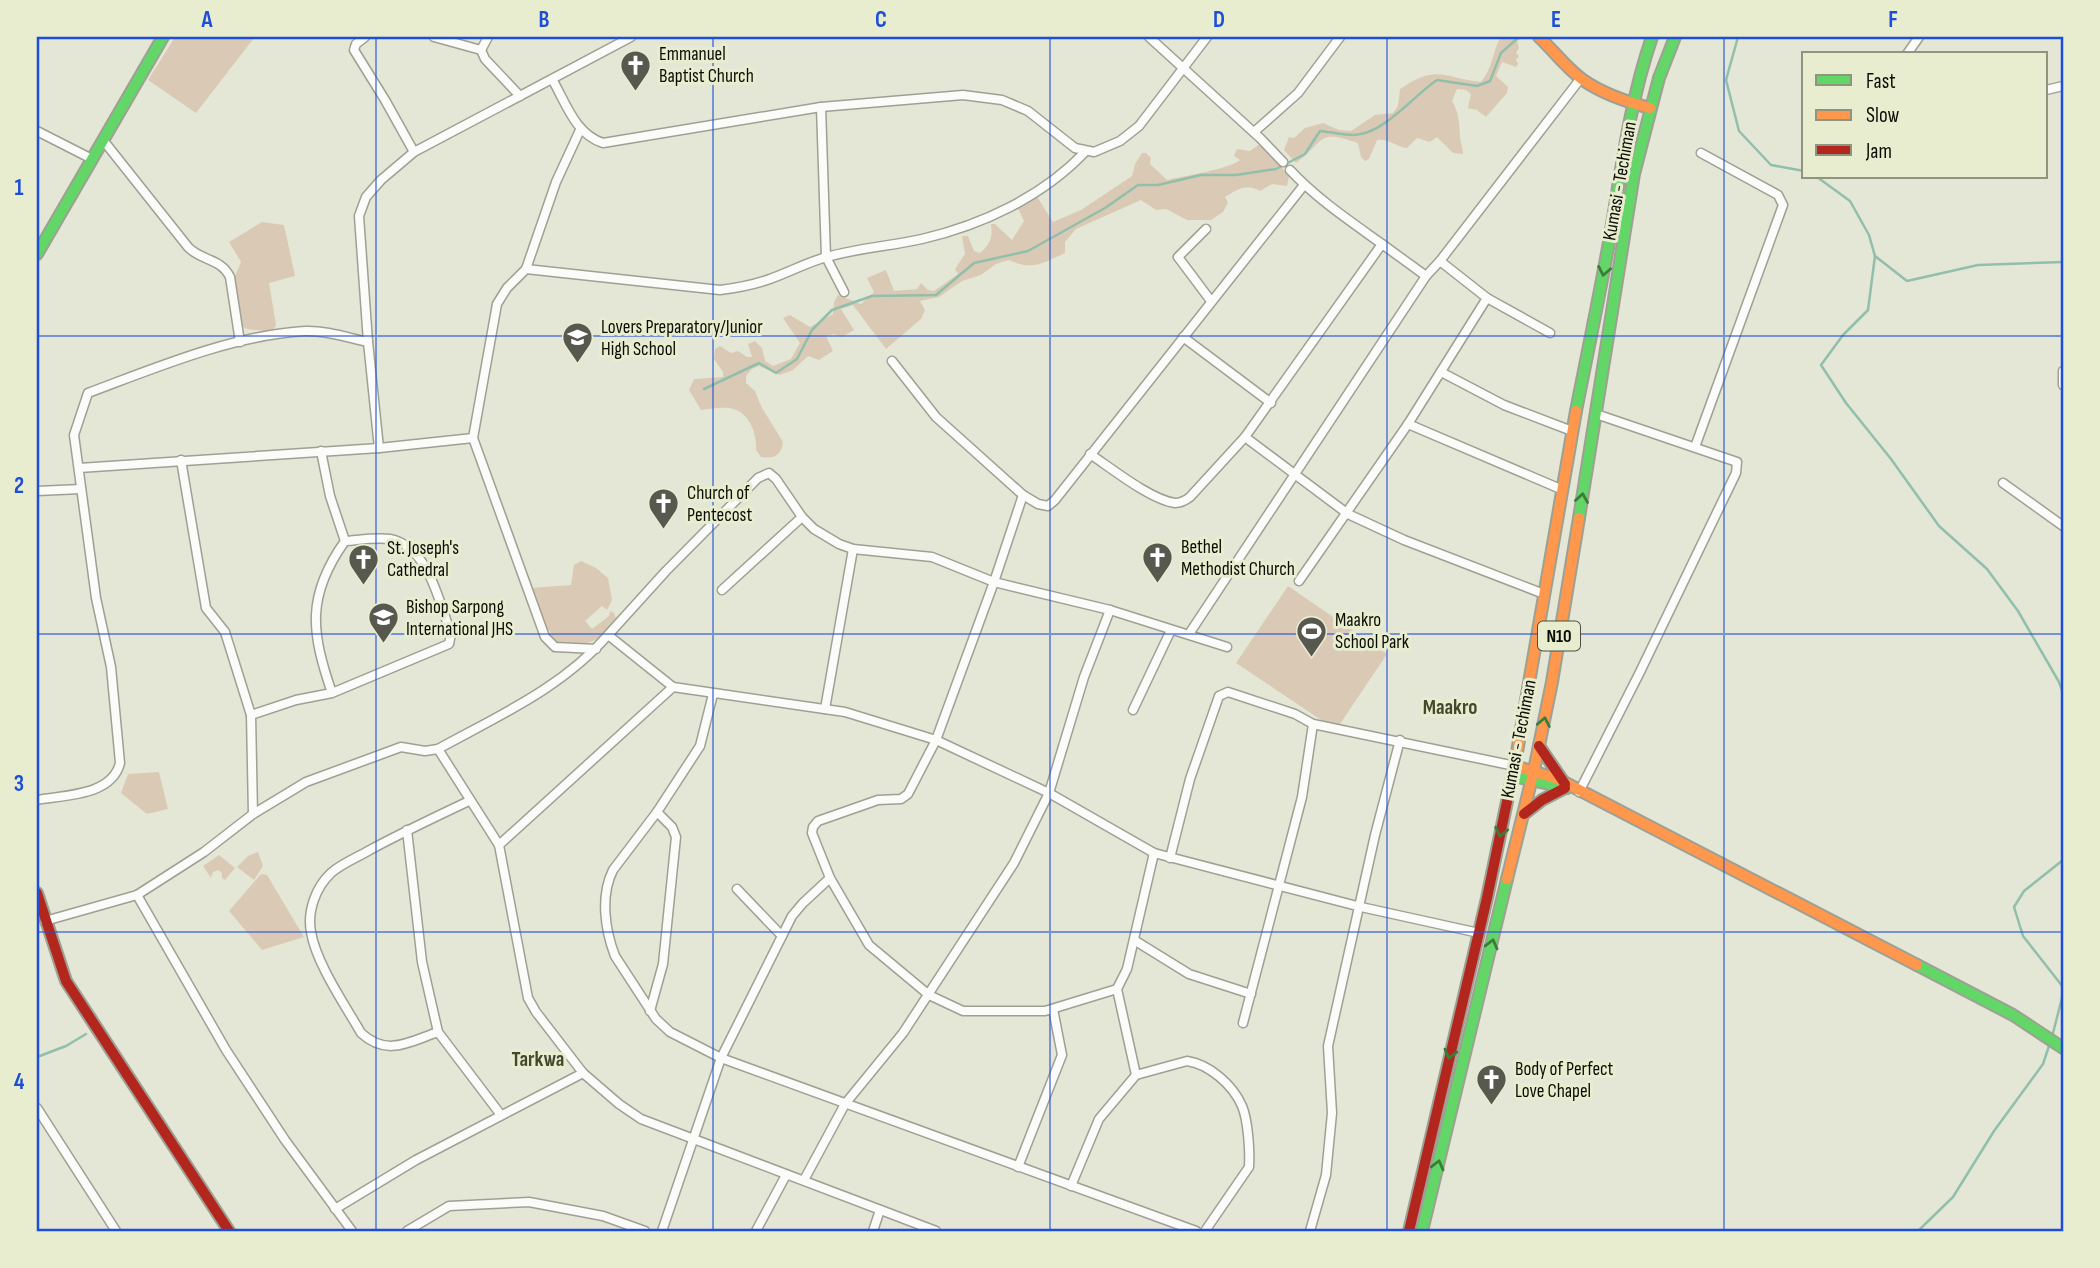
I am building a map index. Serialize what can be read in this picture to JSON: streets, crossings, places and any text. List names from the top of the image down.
{
  "streets": {
    "main road": ["Kumasi - Techiman", "N10"]
  },
  "districts": ["Maakro", "Tarkwa"],
  "places": {
    "church": [
      "Emmanuel Baptist Church",
      "Church of Pentecost",
      "Bethel Methodist Church",
      "St. Joseph's Cathedral",
      "Body of Perfect Love Chapel"
    ],
    "school or university": ["Lovers Preparatory/Junior High School", "Bishop Sarpong International JHS"],
    "sports": ["Maakro School Park"]
  },
  "legend": ["Fast", "Slow", "Jam"],
  "grid": {
    "columns": [
      "A",
      "B",
      "C",
      "D",
      "E",
      "F"
    ],
    "rows": [
      "1",
      "2",
      "3",
      "4"
    ]
  }
}
